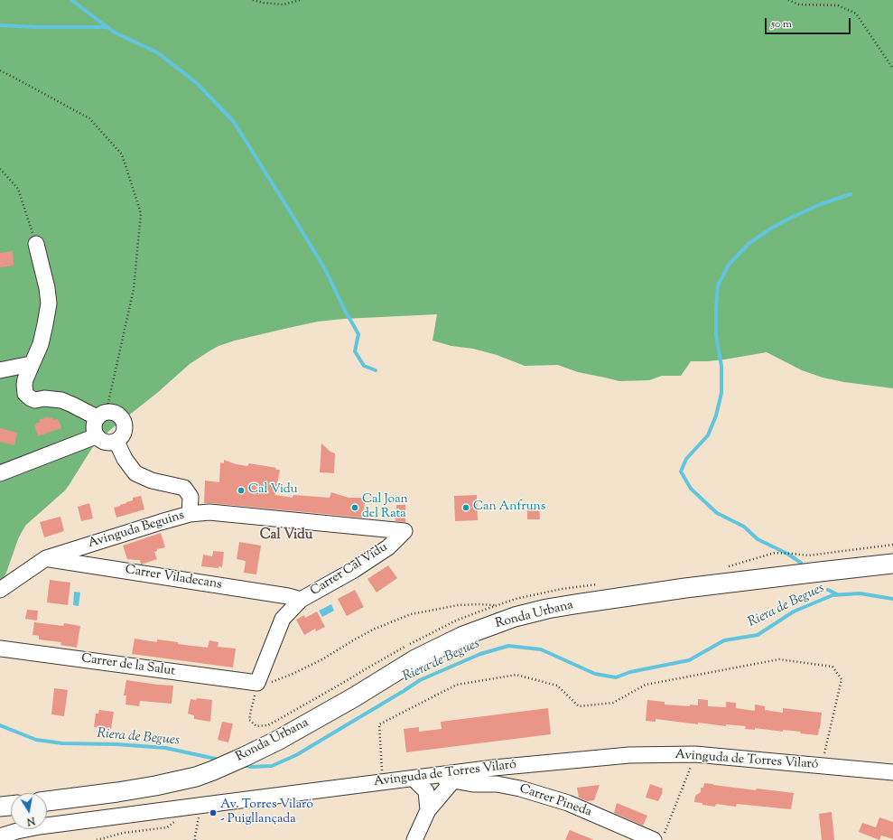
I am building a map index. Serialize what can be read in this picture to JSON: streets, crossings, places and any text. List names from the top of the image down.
{
  "streets": {
    "main road": ["Ronda Urbana"],
    "street": [
      "Avinguda Beguins",
      "Carrer Cal Vidu",
      "Carrer Viladecans",
      "Carrer de la Salut",
      "Avinguda de Torres Vilaró",
      "Carrer Pineda"
    ]
  },
  "crossings": [
    ["Avinguda Beguins", "Carrer Cal Vidu"],
    ["Avinguda Beguins", "Carrer Viladecans"],
    ["Carrer Cal Vidu", "Carrer Viladecans"],
    ["Carrer Cal Vidu", "Carrer de la Salut"],
    ["Avinguda de Torres Vilaró", "Carrer Pineda"]
  ],
  "districts": ["Cal Vidu"],
  "water": ["Riera de Begues"],
  "places": [
    "Cal Vidu",
    "Cal Joan del Rata",
    "Can Anfruns",
    "Av. Torres Vilaró - Puigllançada"
  ],
  "scale_bar": "50 m",
  "north": "bottom"
}
